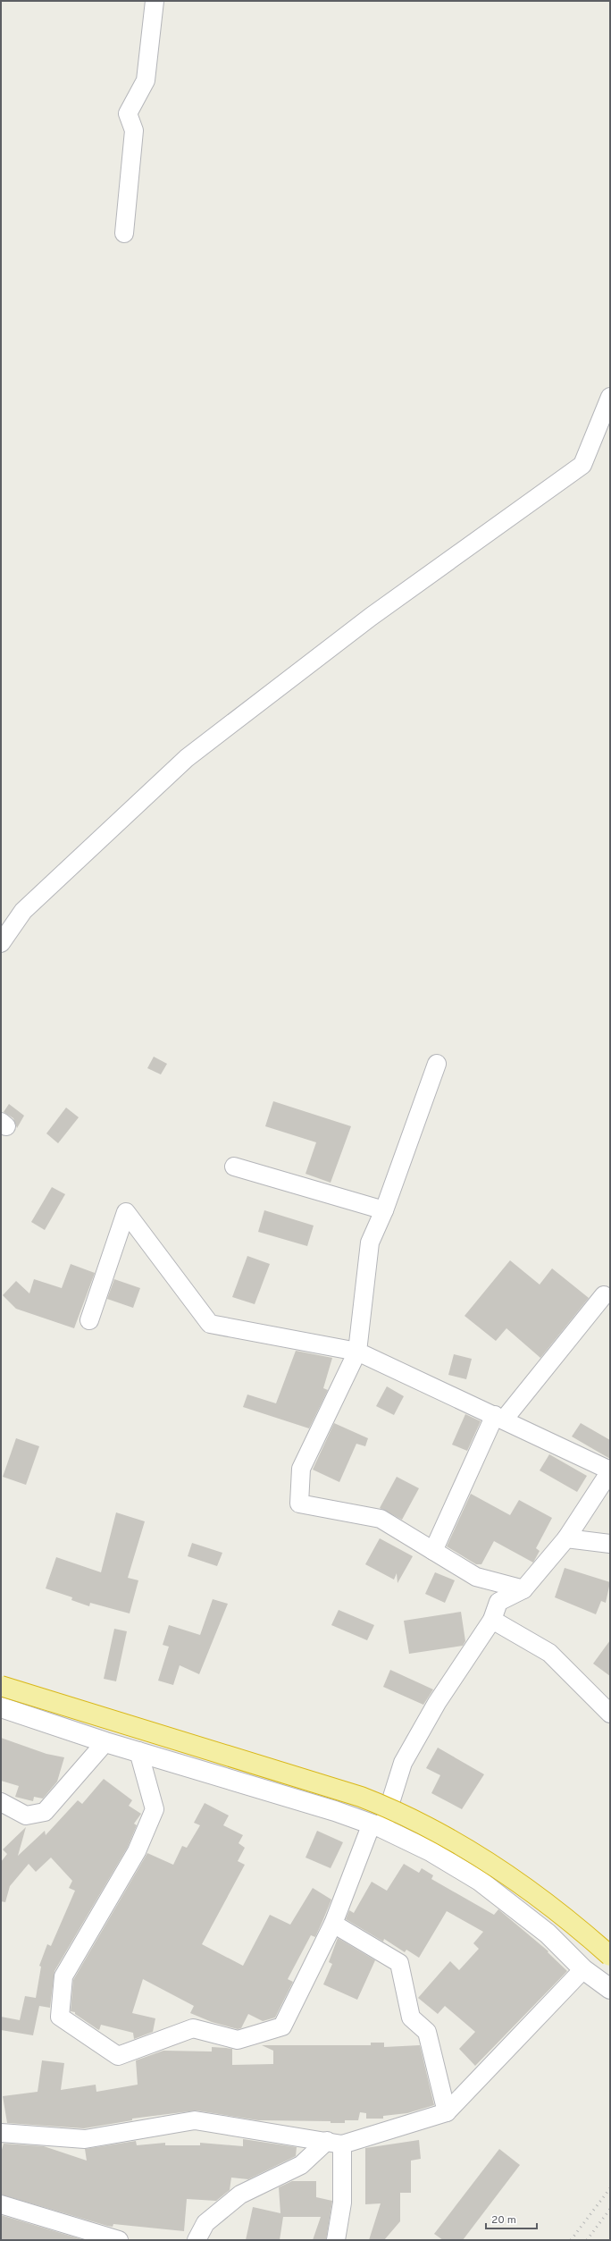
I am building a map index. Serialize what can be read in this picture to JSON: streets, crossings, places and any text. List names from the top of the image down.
{
  "scale_bar": "20 m"
}
